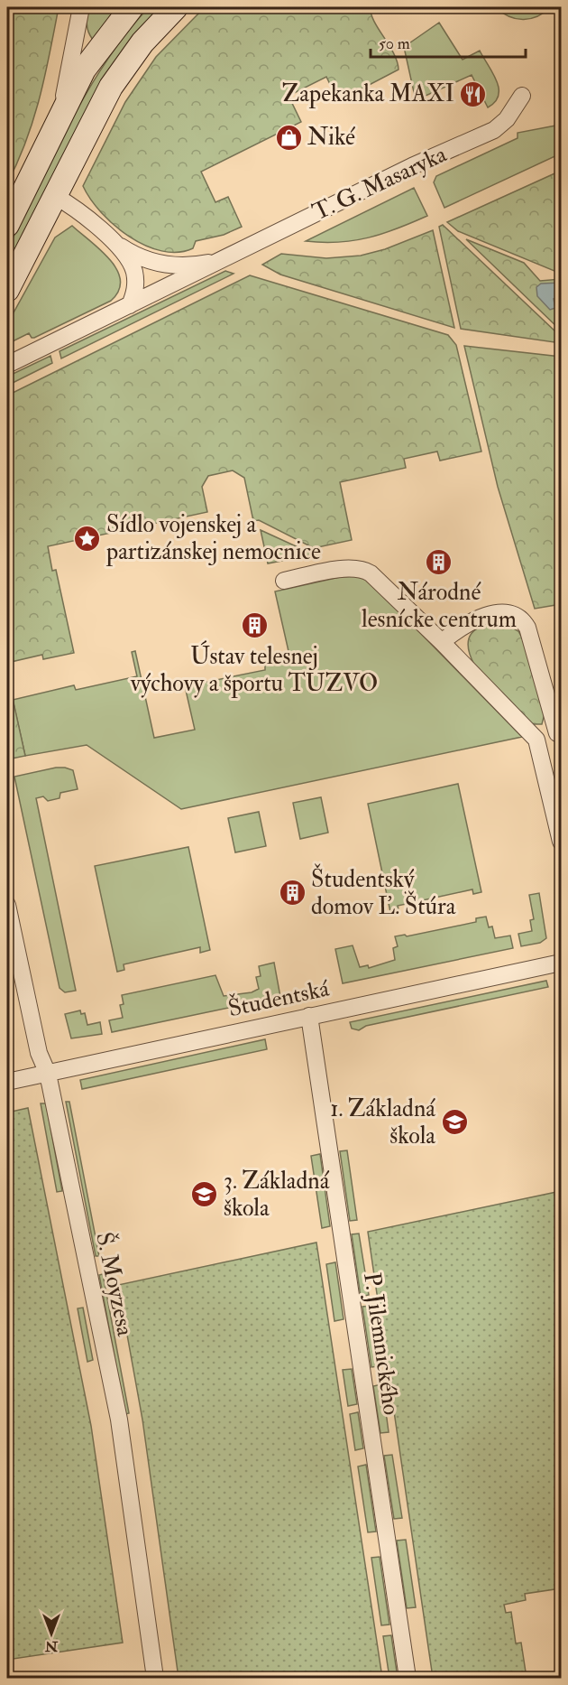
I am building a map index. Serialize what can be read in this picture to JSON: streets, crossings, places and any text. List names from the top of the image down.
{
  "streets": {
    "street": [
      "T. G. Masaryka",
      "Študentská",
      "Š. Moyzesa",
      "P. Jilemnického"
    ]
  },
  "crossings": [
    ["Študentská", "Š. Moyzesa"],
    ["Študentská", "P. Jilemnického"]
  ],
  "places": {
    "restaurant": ["Zapekanka MAXI"],
    "shop": ["Niké"],
    "place": ["Sídlo vojenskej a partizánskej nemocnice"],
    "building": ["Národné lesnícke centrum", "Ústav telesnej výchovy a športu TUZVO", "Študentský domov Ľ. Štúra"],
    "school or university": ["1. Základná škola", "3. Základná škola"]
  },
  "scale_bar": "50 m",
  "north": "bottom"
}
